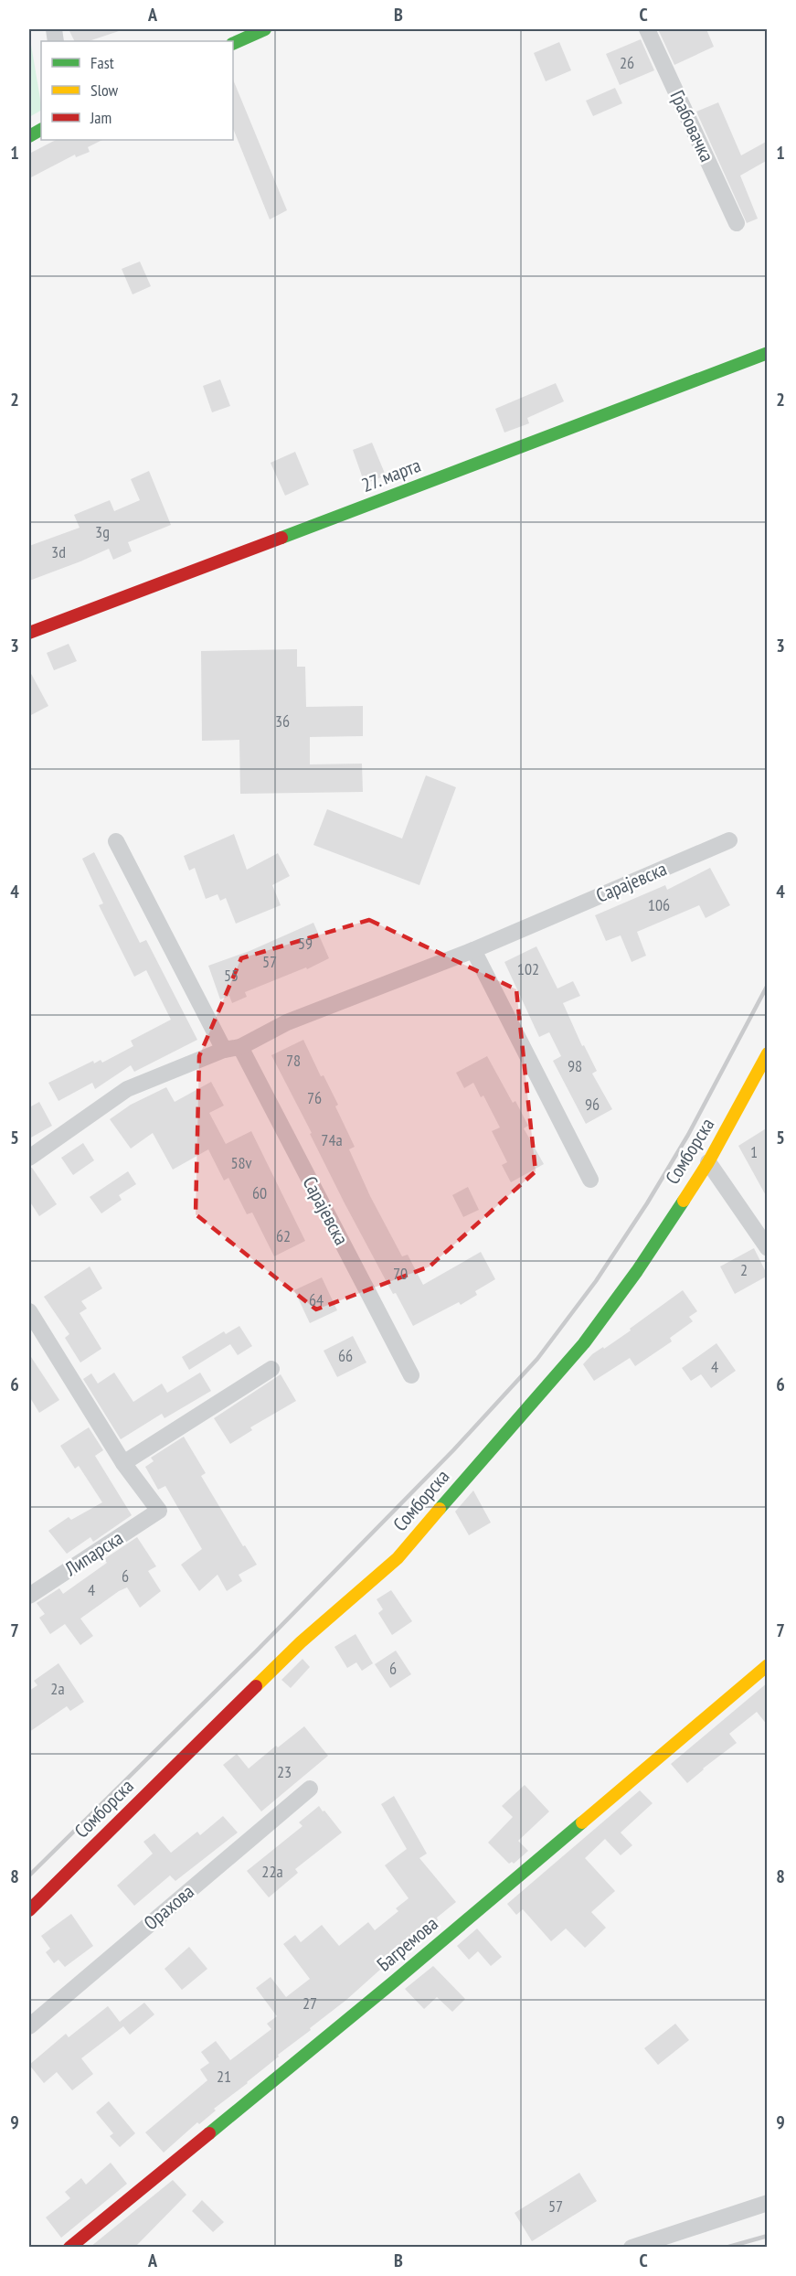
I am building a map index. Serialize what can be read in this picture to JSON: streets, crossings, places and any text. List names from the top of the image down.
{
  "streets": {
    "street": [
      "Грабовачка",
      "27. марта",
      "Сарајевска",
      "Сомборска",
      "Липарска",
      "Орахова",
      "Багремова"
    ]
  },
  "house_numbers": [
    "26",
    "3g",
    "3d",
    "36",
    "106",
    "59",
    "57",
    "102",
    "55",
    "78",
    "98",
    "76",
    "96",
    "74a",
    "1",
    "58v",
    "60",
    "62",
    "2",
    "70",
    "64",
    "66",
    "4",
    "6",
    "4",
    "6",
    "2a",
    "23",
    "22a",
    "27",
    "21",
    "57"
  ],
  "legend": ["Fast", "Slow", "Jam"],
  "grid": {
    "columns": ["A", "B", "C"],
    "rows": [
      "1",
      "2",
      "3",
      "4",
      "5",
      "6",
      "7",
      "8",
      "9"
    ]
  }
}
